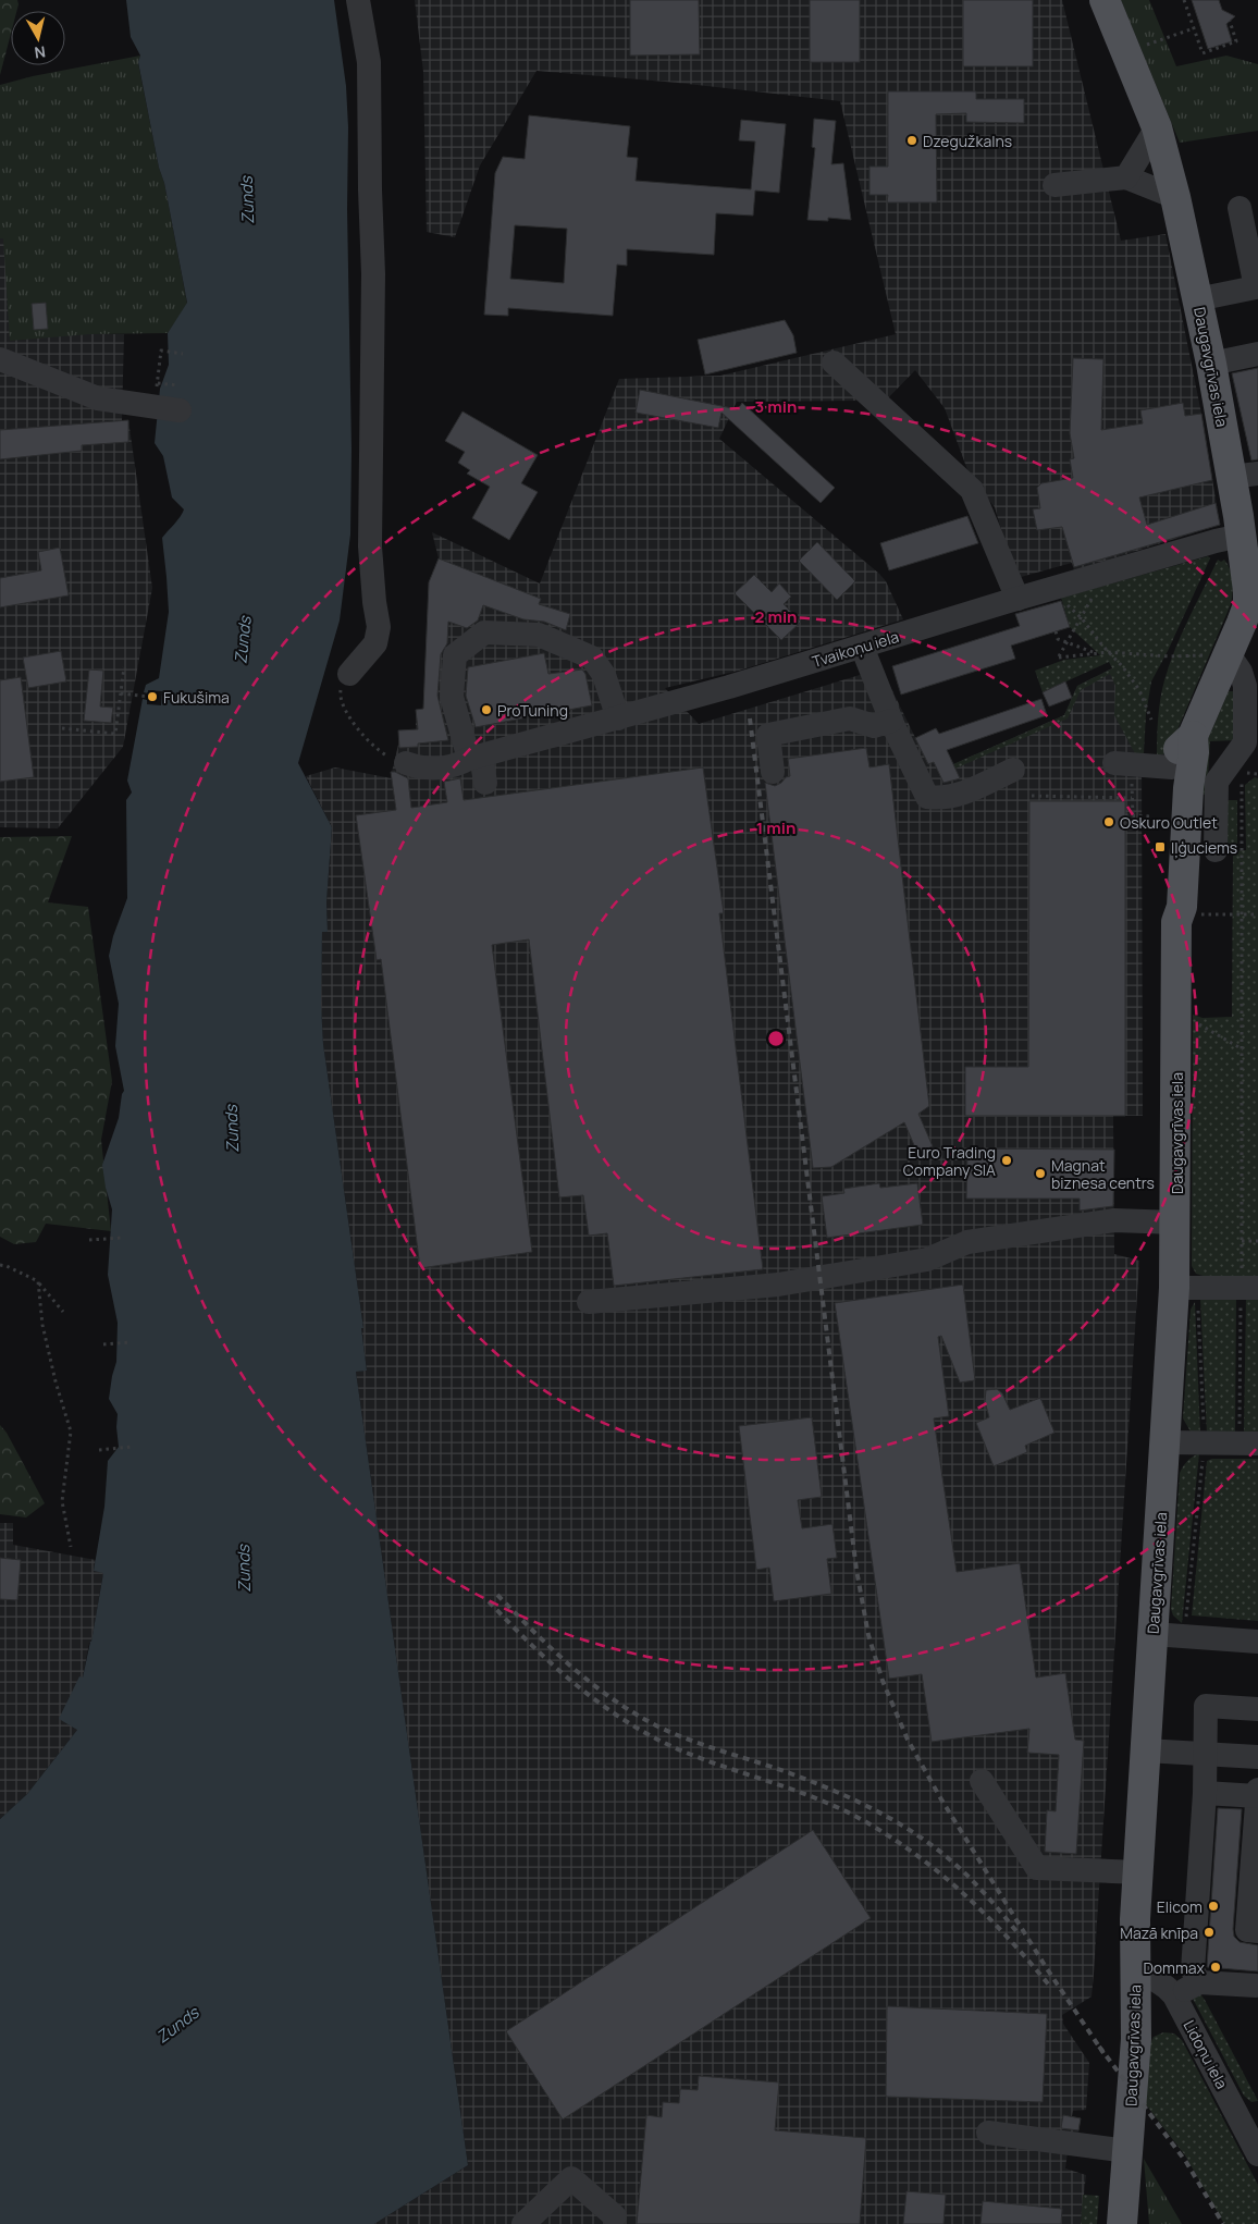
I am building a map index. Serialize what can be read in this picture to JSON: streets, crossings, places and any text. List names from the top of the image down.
{
  "streets": {
    "main road": ["Daugavgrīvas iela"],
    "street": ["Tvaikoņu iela", "Lidoņu iela"]
  },
  "crossings": [
    ["Daugavgrīvas iela", "Tvaikoņu iela"],
    ["Daugavgrīvas iela", "Lidoņu iela"]
  ],
  "water": ["Zunds"],
  "places": {
    "other": [
      "Dzegužkalns",
      "Fukušima",
      "ProTuning",
      "Oskuro Outlet",
      "Euro Trading Company SIA",
      "Magnat biznesa centrs",
      "Elicom",
      "Mazā knīpa",
      "Dommax"
    ],
    "transit": ["Iļģuciems"]
  },
  "north": "bottom",
  "rings": ["3 min", "2 min", "1 min"]
}
